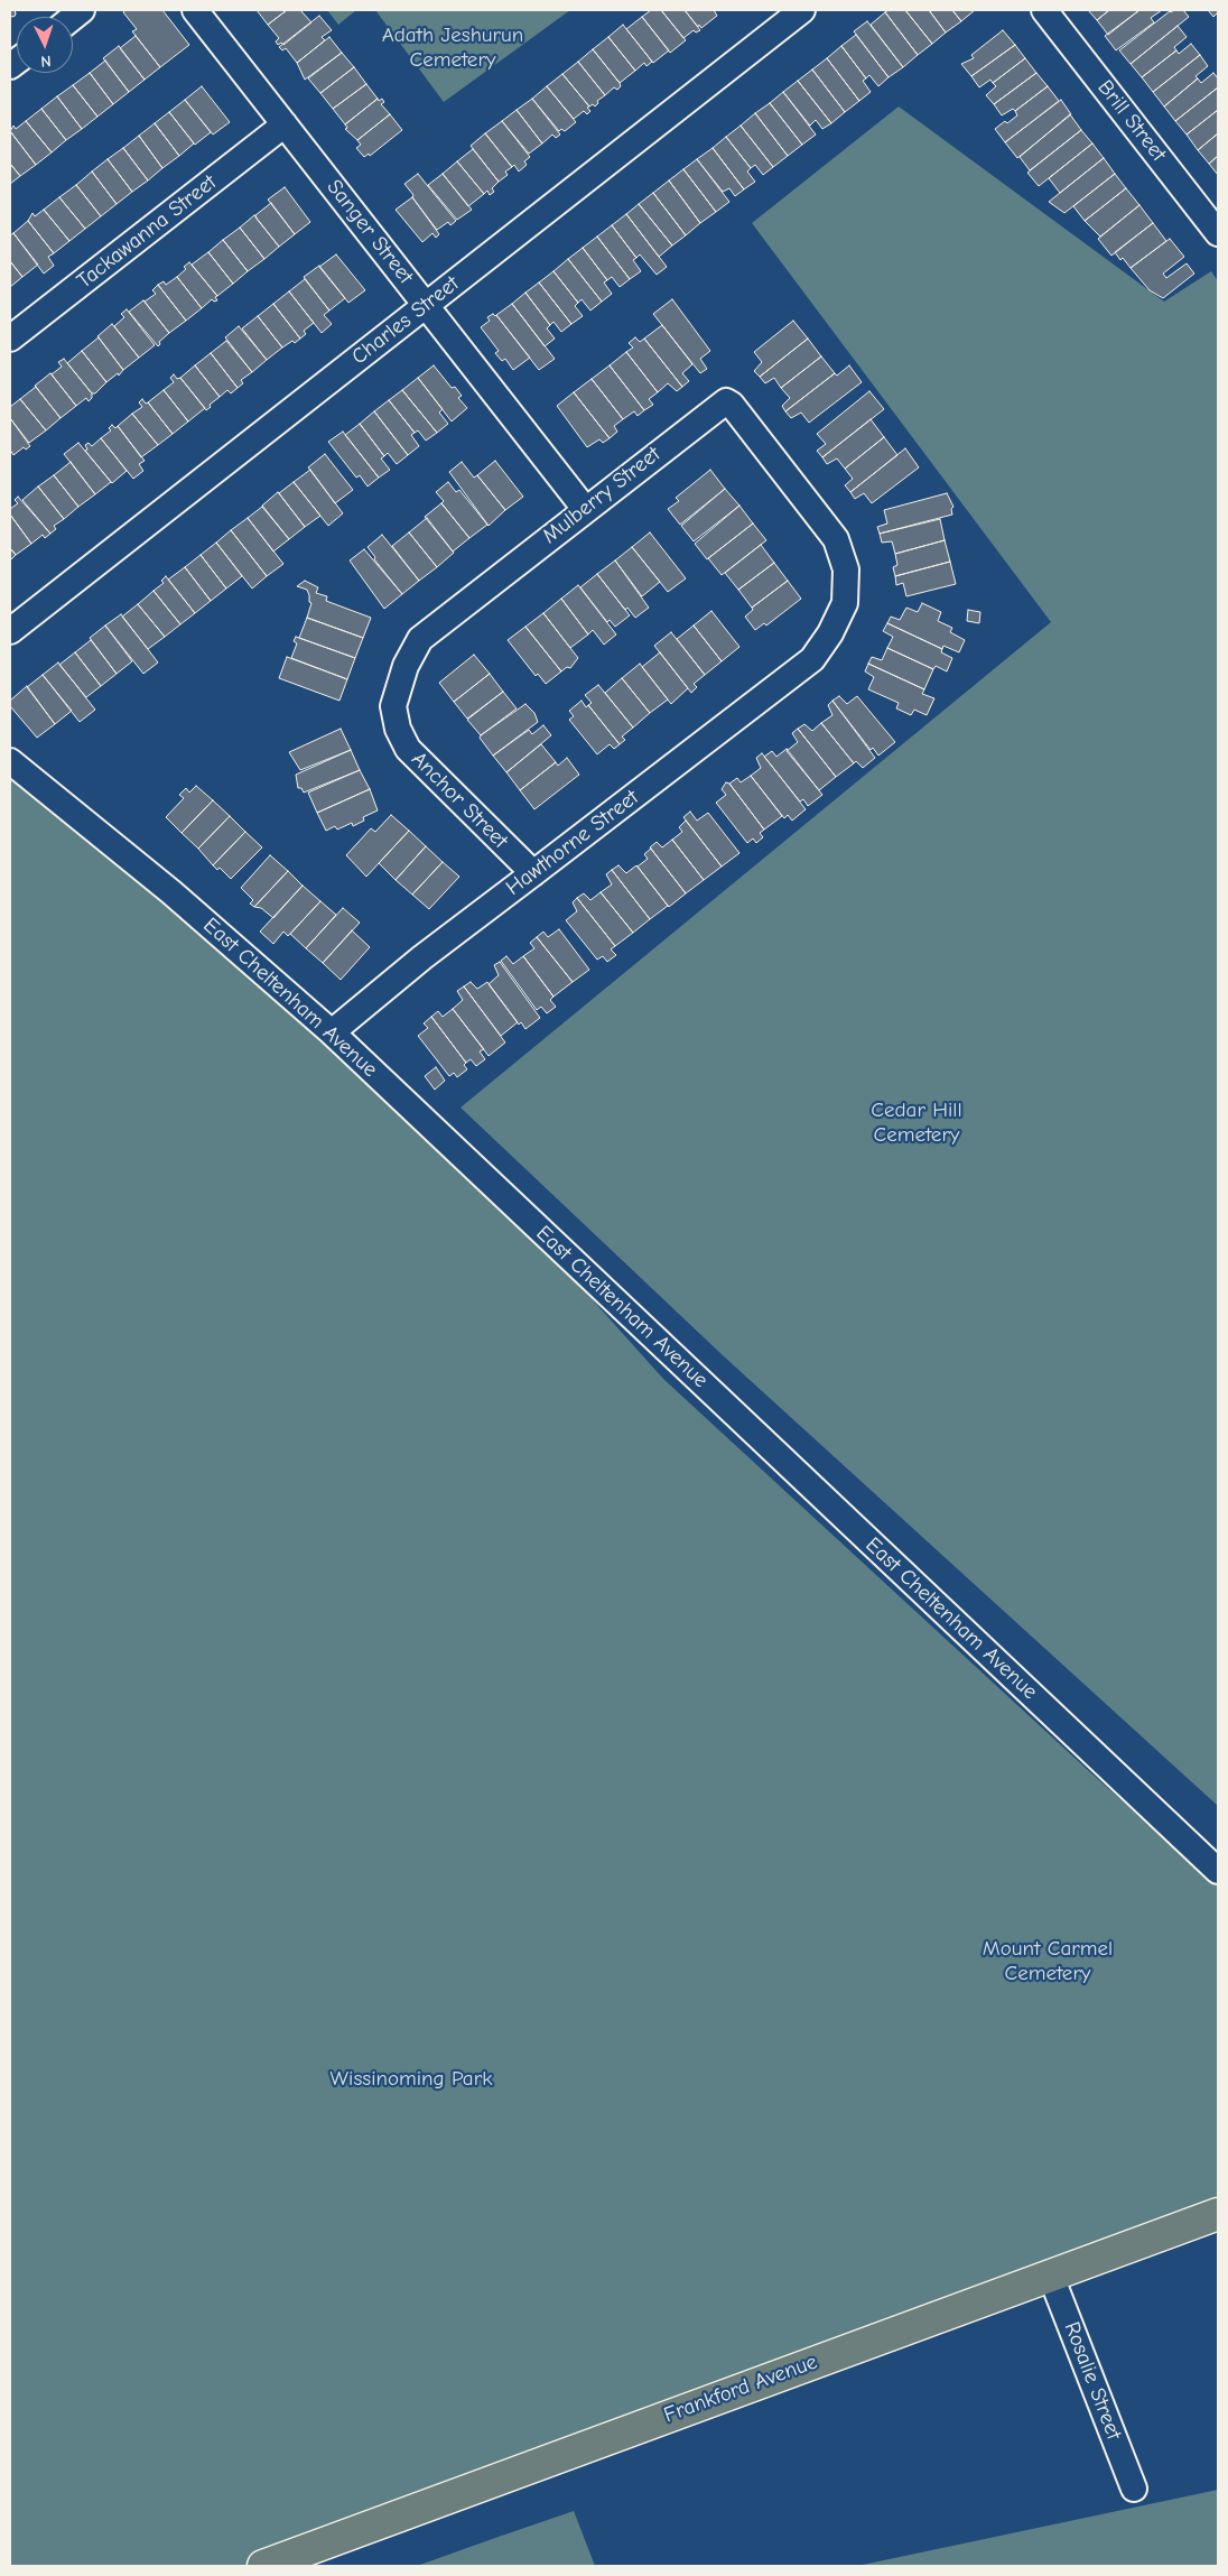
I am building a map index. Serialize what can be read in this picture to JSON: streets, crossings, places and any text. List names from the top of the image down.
{
  "streets": {
    "main road": ["Frankford Avenue"],
    "street": [
      "Brill Street",
      "Tackawanna Street",
      "Sanger Street",
      "Charles Street",
      "Mulberry Street",
      "Anchor Street",
      "Hawthorne Street",
      "East Cheltenham Avenue",
      "Rosalie Street"
    ]
  },
  "crossings": [
    ["Tackawanna Street", "Sanger Street"],
    ["Sanger Street", "Charles Street"],
    ["Sanger Street", "Mulberry Street"],
    ["Mulberry Street", "Anchor Street"],
    ["Mulberry Street", "Hawthorne Street"],
    ["Anchor Street", "Hawthorne Street"],
    ["Hawthorne Street", "East Cheltenham Avenue"],
    ["Rosalie Street", "Frankford Avenue"]
  ],
  "parks": [
    "Adath Jeshurun Cemetery",
    "Cedar Hill Cemetery",
    "Mount Carmel Cemetery",
    "Wissinoming Park"
  ],
  "north": "bottom"
}
